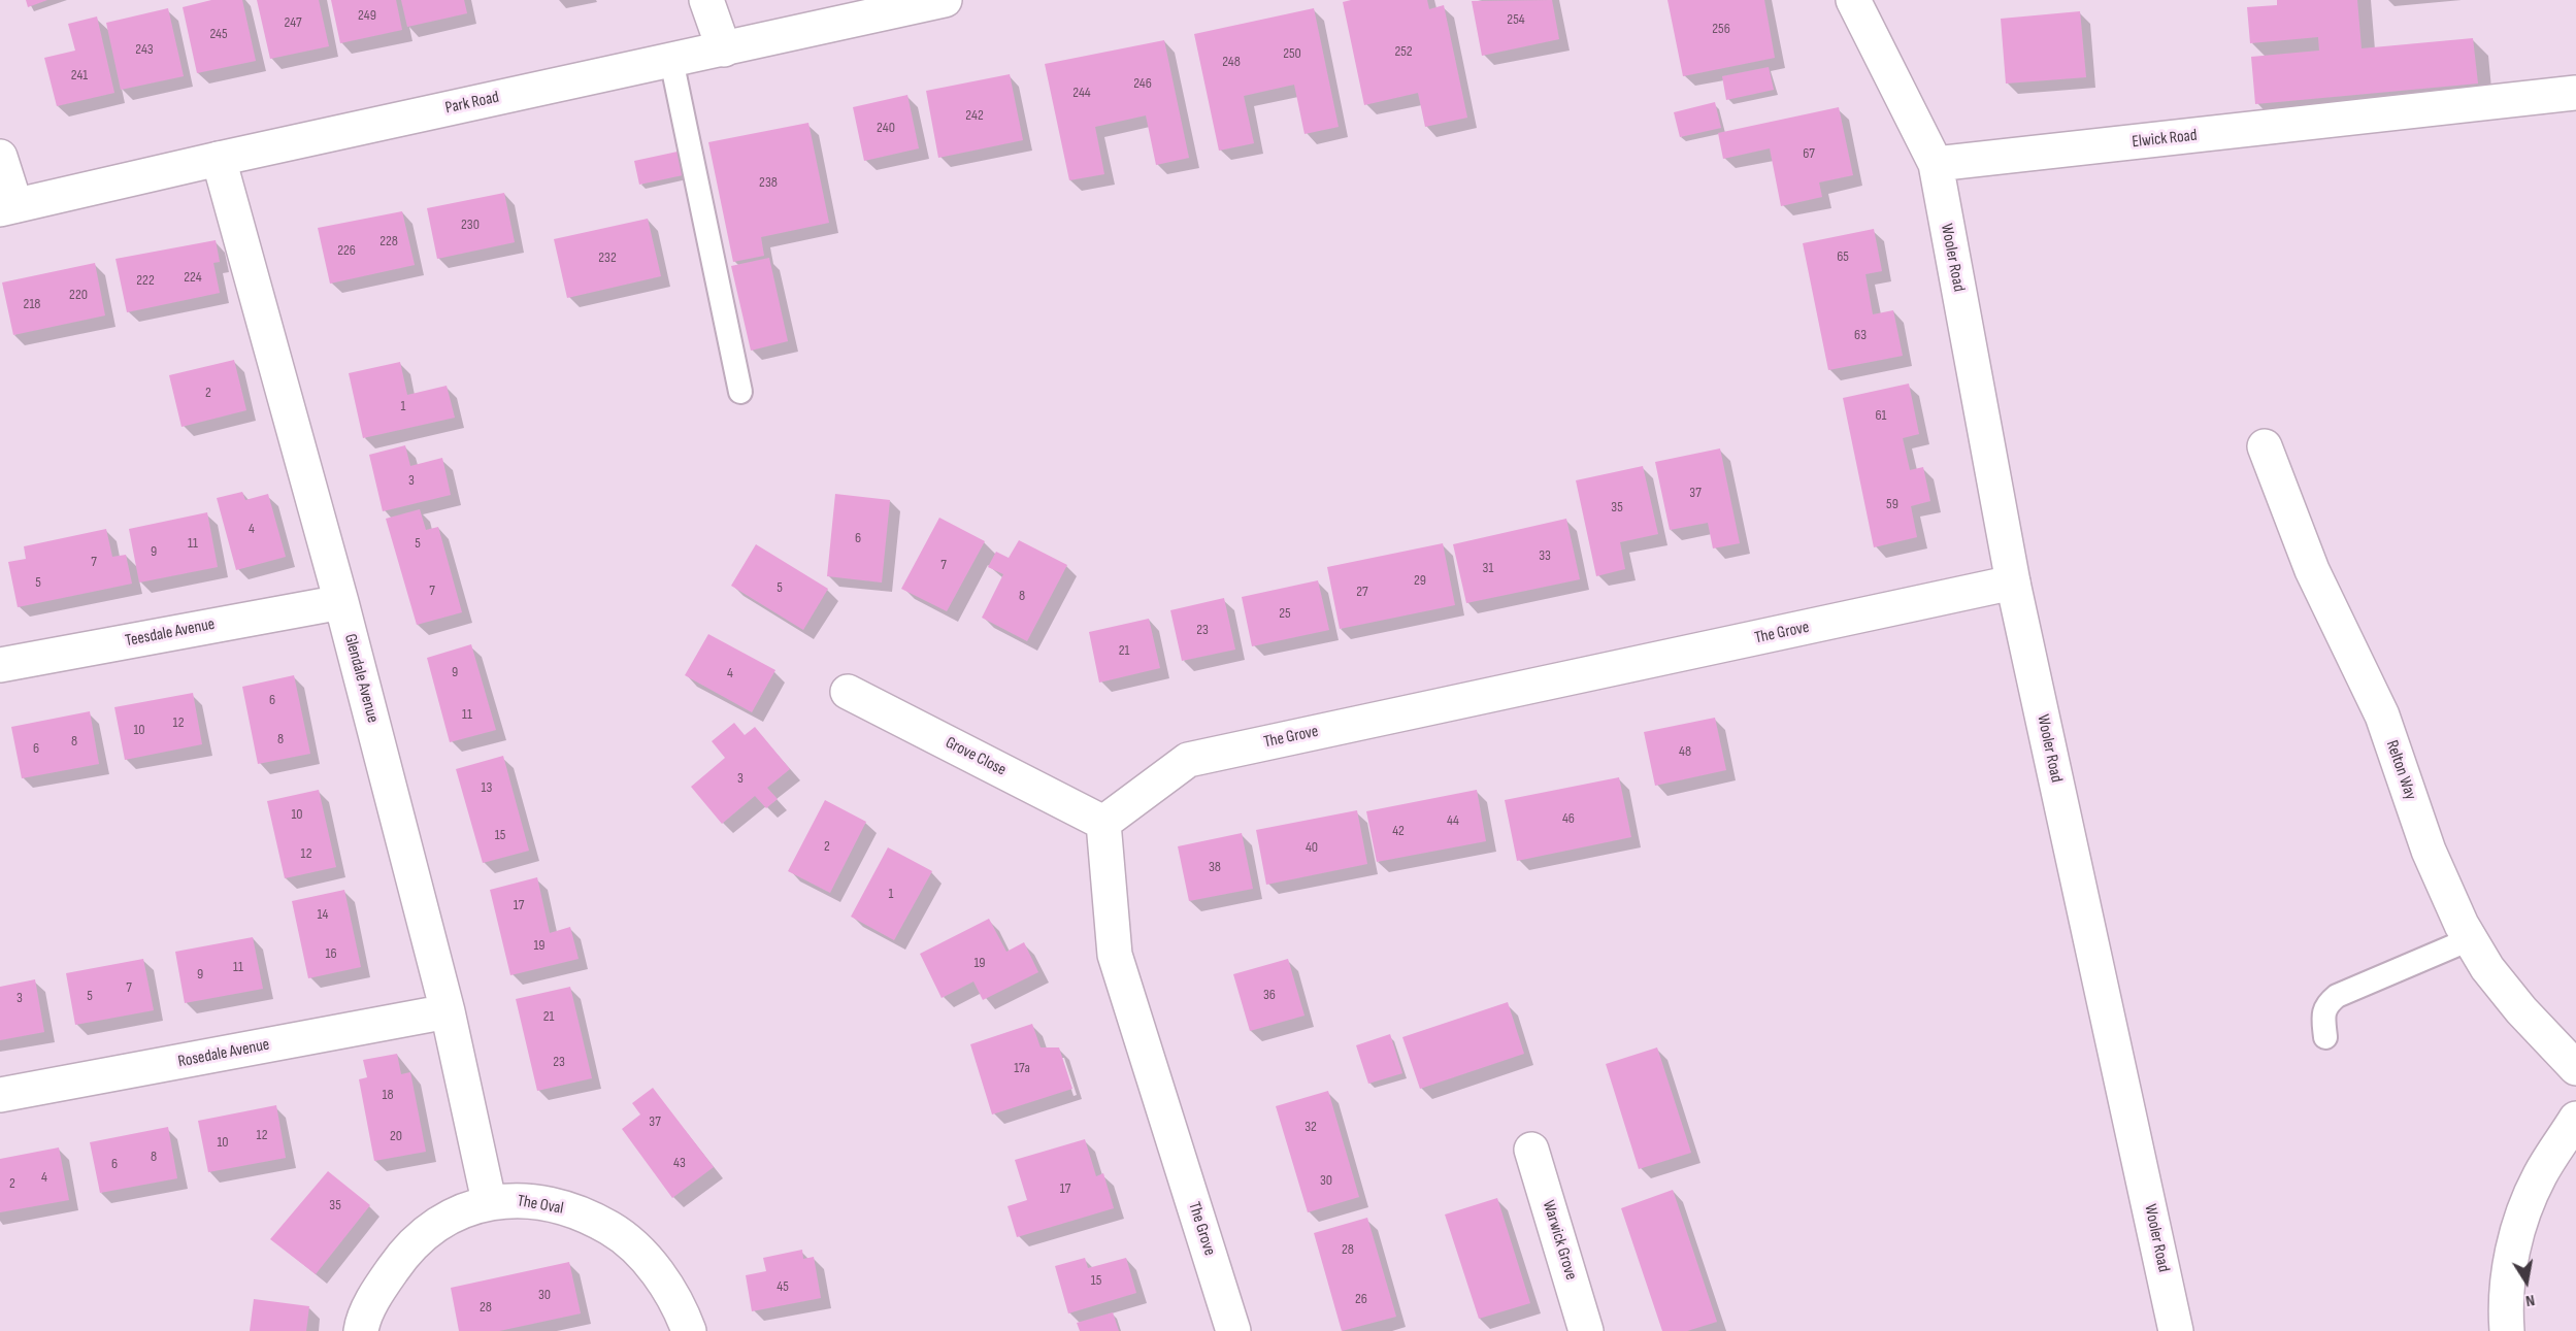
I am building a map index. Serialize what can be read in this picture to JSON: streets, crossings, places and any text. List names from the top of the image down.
{
  "streets": {
    "street": [
      "Park Road",
      "Elwick Road",
      "Wooler Road",
      "Teesdale Avenue",
      "The Grove",
      "Glendale Avenue",
      "Grove Close",
      "Relton Way",
      "Rosedale Avenue",
      "The Oval",
      "Warwick Grove"
    ]
  },
  "crossings": [
    ["Park Road", "Glendale Avenue"],
    ["Elwick Road", "Wooler Road"],
    ["Wooler Road", "The Grove"],
    ["Teesdale Avenue", "Glendale Avenue"],
    ["The Grove", "Grove Close"],
    ["Glendale Avenue", "Rosedale Avenue"],
    ["Glendale Avenue", "The Oval"]
  ],
  "house_numbers": [
    "249",
    "254",
    "247",
    "256",
    "245",
    "243",
    "252",
    "250",
    "248",
    "241",
    "246",
    "244",
    "242",
    "240",
    "67",
    "238",
    "230",
    "228",
    "226",
    "65",
    "232",
    "224",
    "222",
    "220",
    "218",
    "63",
    "2",
    "1",
    "61",
    "3",
    "37",
    "59",
    "35",
    "4",
    "6",
    "11",
    "5",
    "9",
    "33",
    "7",
    "7",
    "31",
    "29",
    "5",
    "5",
    "7",
    "27",
    "8",
    "25",
    "23",
    "21",
    "9",
    "4",
    "6",
    "11",
    "12",
    "10",
    "8",
    "8",
    "6",
    "48",
    "3",
    "13",
    "10",
    "46",
    "44",
    "42",
    "15",
    "2",
    "40",
    "12",
    "38",
    "1",
    "17",
    "14",
    "19",
    "16",
    "19",
    "11",
    "9",
    "7",
    "36",
    "5",
    "3",
    "21",
    "23",
    "17a",
    "18",
    "37",
    "32",
    "12",
    "20",
    "10",
    "8",
    "43",
    "6",
    "4",
    "30",
    "2",
    "17",
    "35",
    "28",
    "15",
    "45",
    "30",
    "26",
    "28"
  ],
  "north": "bottom"
}
